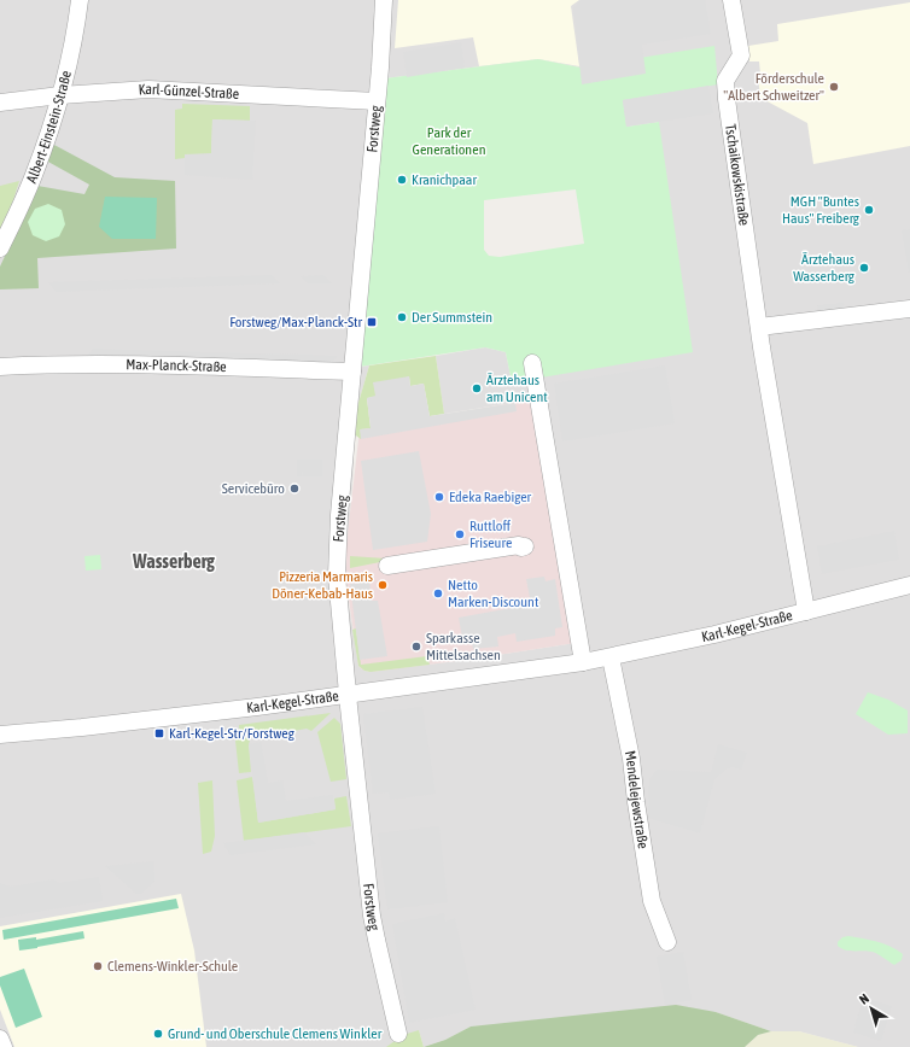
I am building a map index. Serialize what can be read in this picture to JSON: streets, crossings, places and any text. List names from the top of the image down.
{
  "streets": {
    "street": [
      "Karl-Günzel-Straße",
      "Albert-Einstein-Straße",
      "Forstweg",
      "Tschaikowskistraße",
      "Max-Planck-Straße",
      "Karl-Kegel-Straße",
      "Mendelejewstraße"
    ]
  },
  "crossings": [
    ["Karl-Günzel-Straße", "Albert-Einstein-Straße"],
    ["Karl-Günzel-Straße", "Forstweg"],
    ["Forstweg", "Max-Planck-Straße"],
    ["Forstweg", "Karl-Kegel-Straße"],
    ["Tschaikowskistraße", "Karl-Kegel-Straße"],
    ["Karl-Kegel-Straße", "Mendelejewstraße"]
  ],
  "districts": ["Wasserberg"],
  "parks": ["Park der Generationen"],
  "places": {
    "other": [
      "Förderschule \"Albert Schweitzer\"",
      "Kranichpaar",
      "MGH \"Buntes Haus\" Freiberg",
      "Ärztehaus Wasserberg",
      "Der Summstein",
      "Ärztehaus am Unicent",
      "Servicebüro",
      "Edeka Raebiger",
      "Ruttloff Friseure",
      "Pizzeria Marmaris Döner-Kebab-Haus",
      "Netto Marken-Discount",
      "Sparkasse Mittelsachsen",
      "Clemens-Winkler-Schule",
      "Grund- und Oberschule Clemens Winkler"
    ],
    "transit": ["Forstweg/Max-Planck-Str", "Karl-Kegel-Str/Forstweg"]
  },
  "north": "top left"
}
